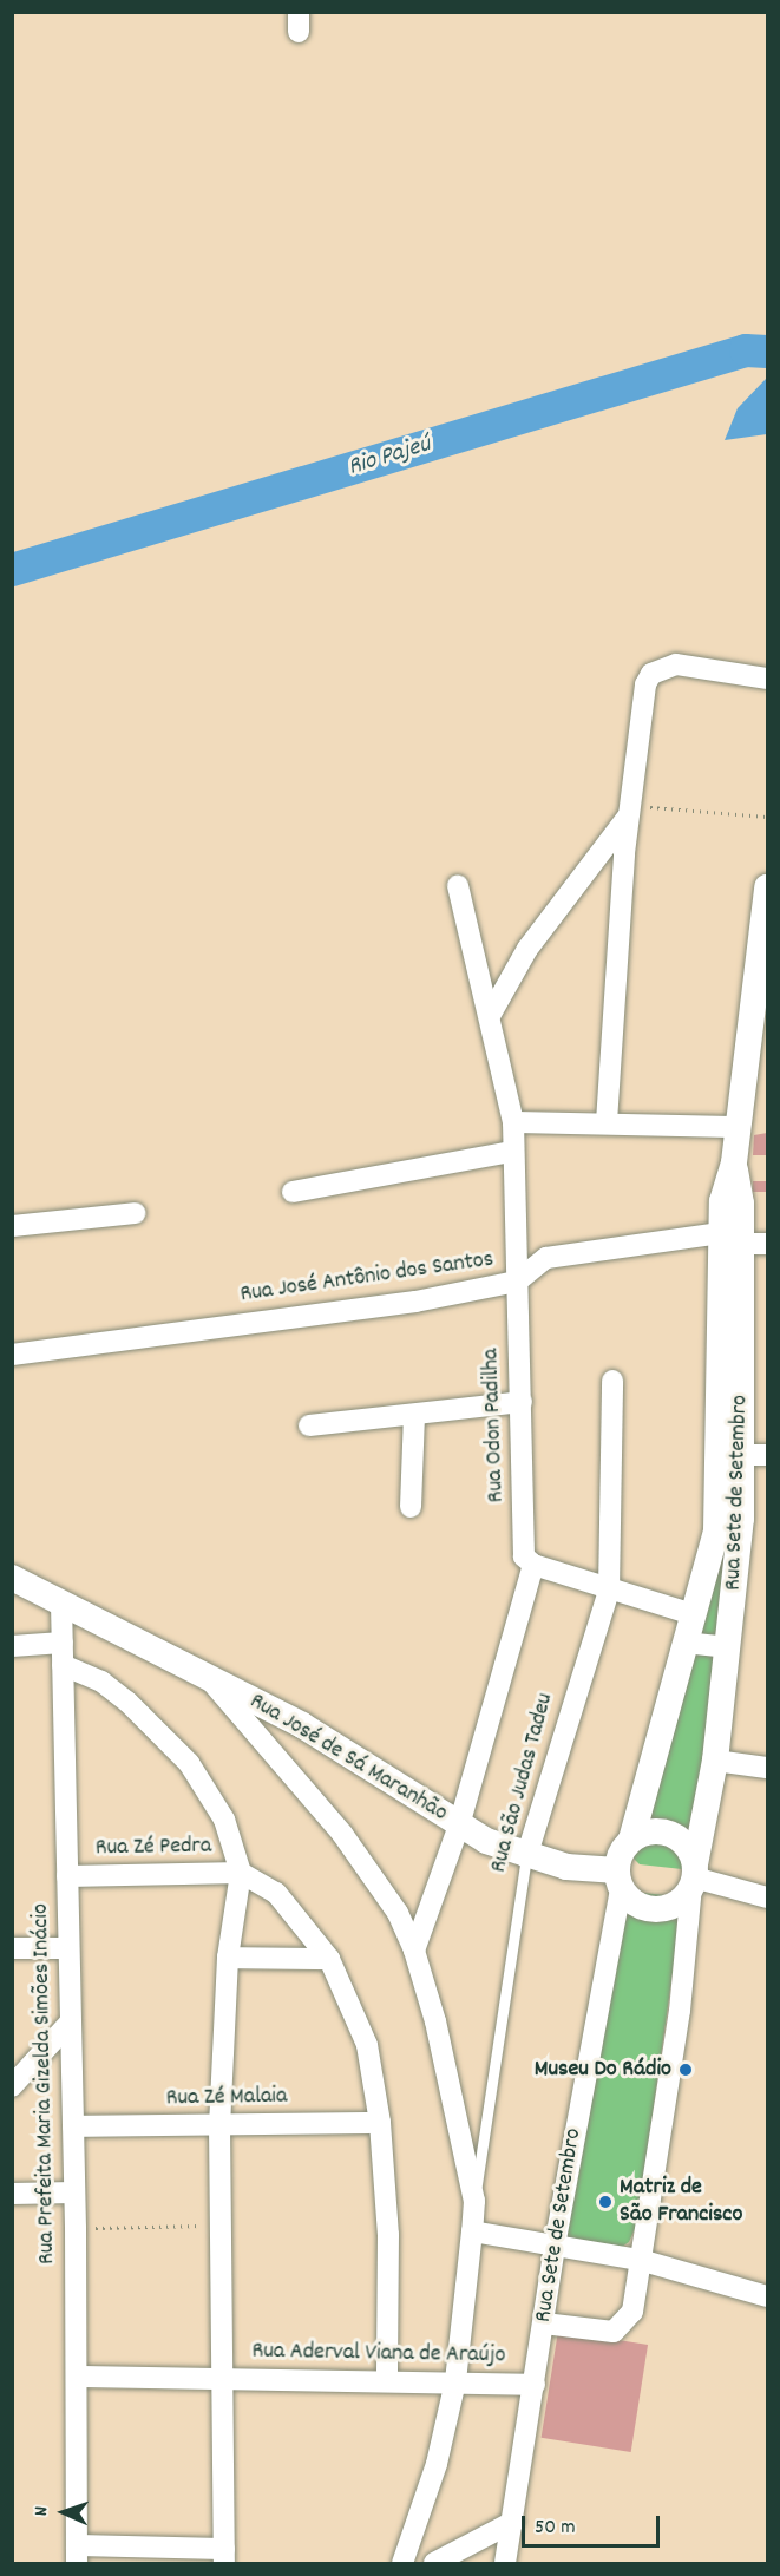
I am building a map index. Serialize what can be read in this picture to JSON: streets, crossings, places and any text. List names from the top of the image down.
{
  "streets": {
    "street": [
      "Rua José Antônio dos Santos",
      "Rua Odon Padilha",
      "Rua Sete de Setembro",
      "Rua José de Sá Maranhão",
      "Rua São Judas Tadeu",
      "Rua Zé Pedra",
      "Rua Prefeita Maria Gizelda Simões Inácio",
      "Rua Zé Malaia",
      "Rua Aderval Viana de Araújo"
    ]
  },
  "crossings": [
    ["Rua José Antônio dos Santos", "Rua Odon Padilha"],
    ["Rua José Antônio dos Santos", "Rua Sete de Setembro"],
    ["Rua Sete de Setembro", "Rua José de Sá Maranhão"],
    ["Rua Sete de Setembro", "Rua Aderval Viana de Araújo"],
    ["Rua José de Sá Maranhão", "Rua São Judas Tadeu"],
    ["Rua José de Sá Maranhão", "Rua Prefeita Maria Gizelda Simões Inácio"],
    ["Rua Zé Pedra", "Rua Prefeita Maria Gizelda Simões Inácio"],
    ["Rua Prefeita Maria Gizelda Simões Inácio", "Rua Zé Malaia"],
    ["Rua Prefeita Maria Gizelda Simões Inácio", "Rua Aderval Viana de Araújo"]
  ],
  "water": ["Rio Pajeú"],
  "places": ["Museu Do Rádio", "Matriz de São Francisco"],
  "scale_bar": "50 m",
  "north": "left"
}
